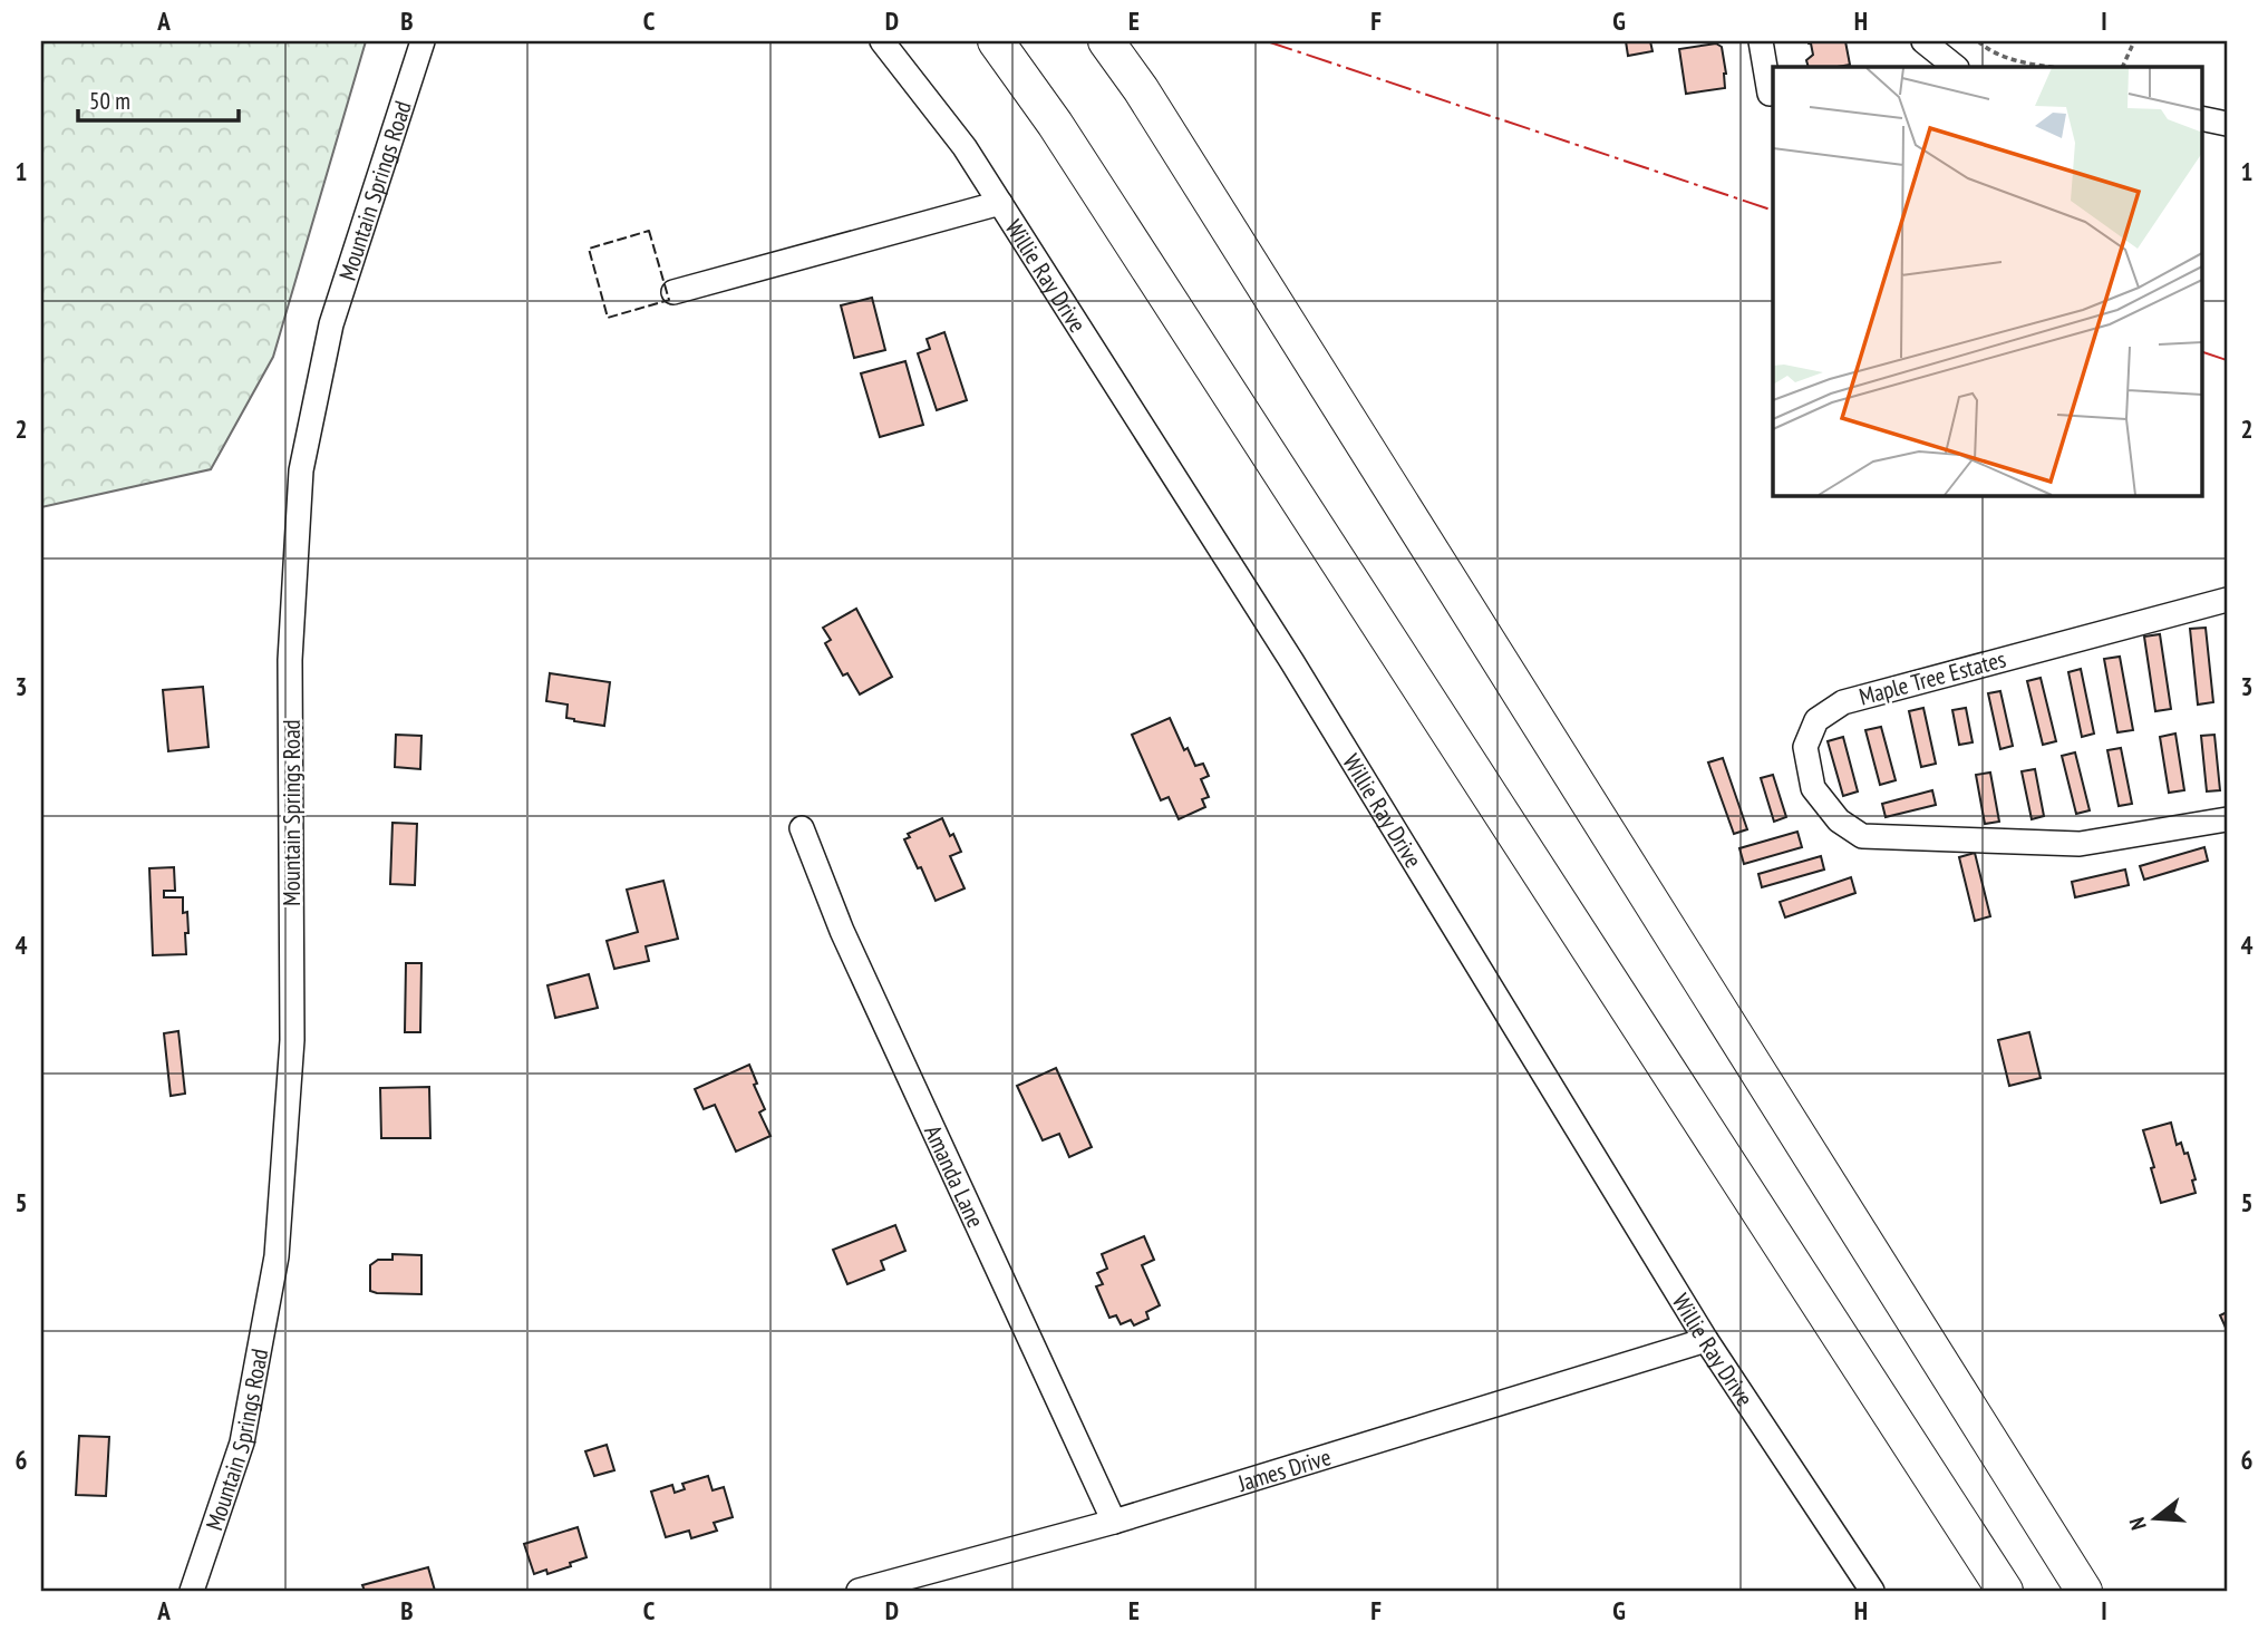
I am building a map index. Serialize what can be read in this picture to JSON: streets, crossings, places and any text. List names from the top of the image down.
{
  "streets": {
    "street": [
      "Mountain Springs Road",
      "Willie Ray Drive",
      "Maple Tree Estates",
      "Amanda Lane",
      "James Drive"
    ]
  },
  "crossings": [
    ["Willie Ray Drive", "James Drive"],
    ["Amanda Lane", "James Drive"]
  ],
  "scale_bar": "50 m",
  "north": "left",
  "grid": {
    "columns": [
      "A",
      "B",
      "C",
      "D",
      "E",
      "F",
      "G",
      "H",
      "I"
    ],
    "rows": [
      "1",
      "2",
      "3",
      "4",
      "5",
      "6"
    ]
  }
}
